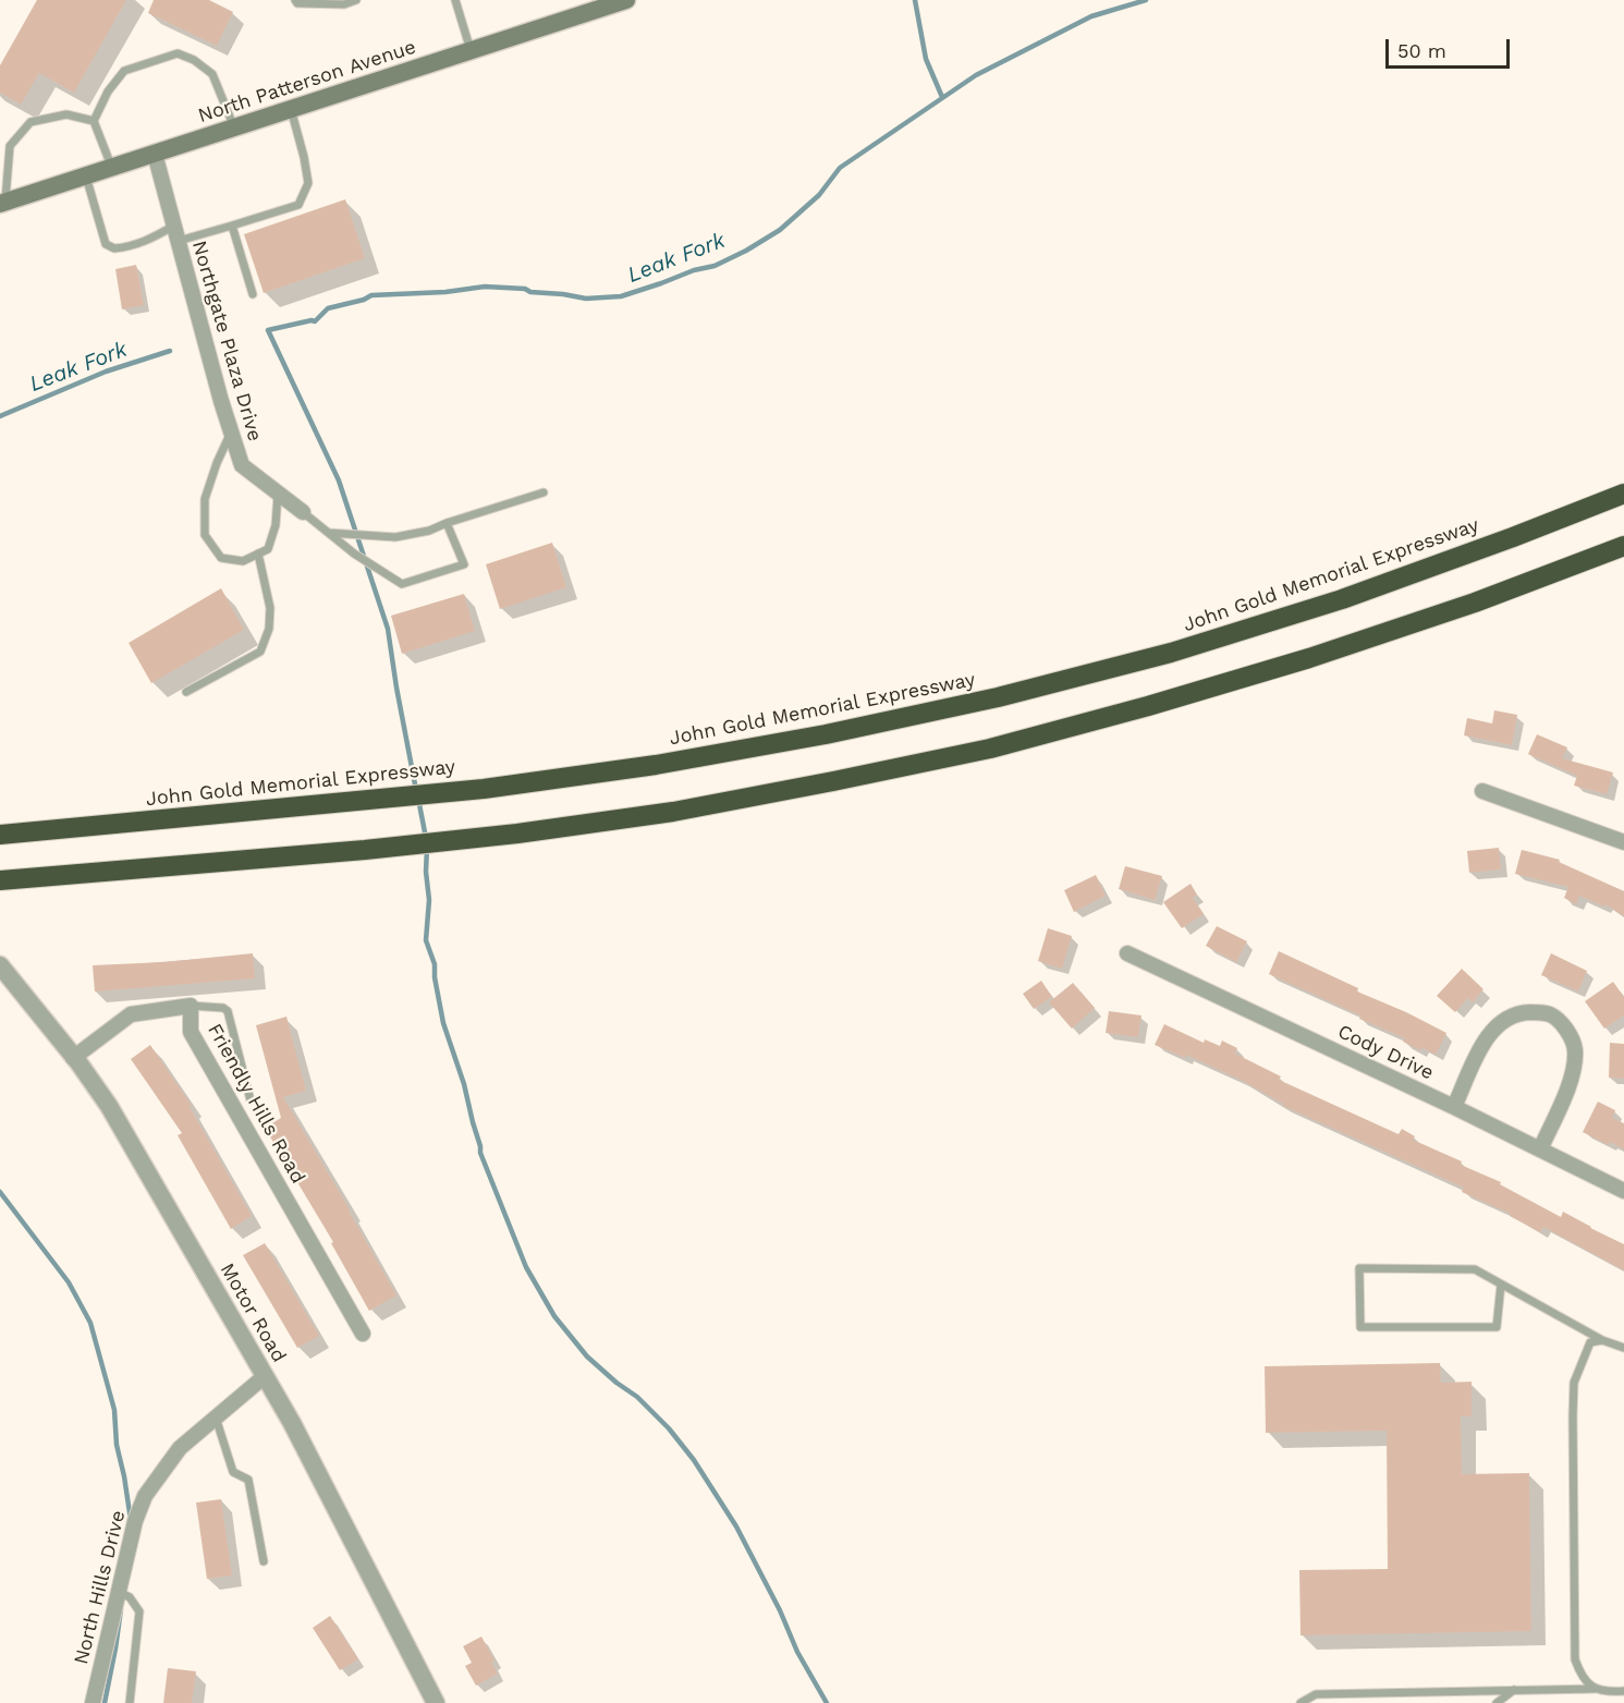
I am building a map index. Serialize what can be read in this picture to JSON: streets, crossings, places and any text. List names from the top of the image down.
{
  "streets": {
    "highway": ["John Gold Memorial Expressway"],
    "main road": ["North Patterson Avenue"],
    "street": [
      "Northgate Plaza Drive",
      "Cody Drive",
      "Friendly Hills Road",
      "Motor Road",
      "North Hills Drive"
    ]
  },
  "crossings": [
    ["North Patterson Avenue", "Northgate Plaza Drive"],
    ["Friendly Hills Road", "Motor Road"],
    ["Motor Road", "North Hills Drive"]
  ],
  "water": ["Leak Fork"],
  "scale_bar": "50 m"
}
